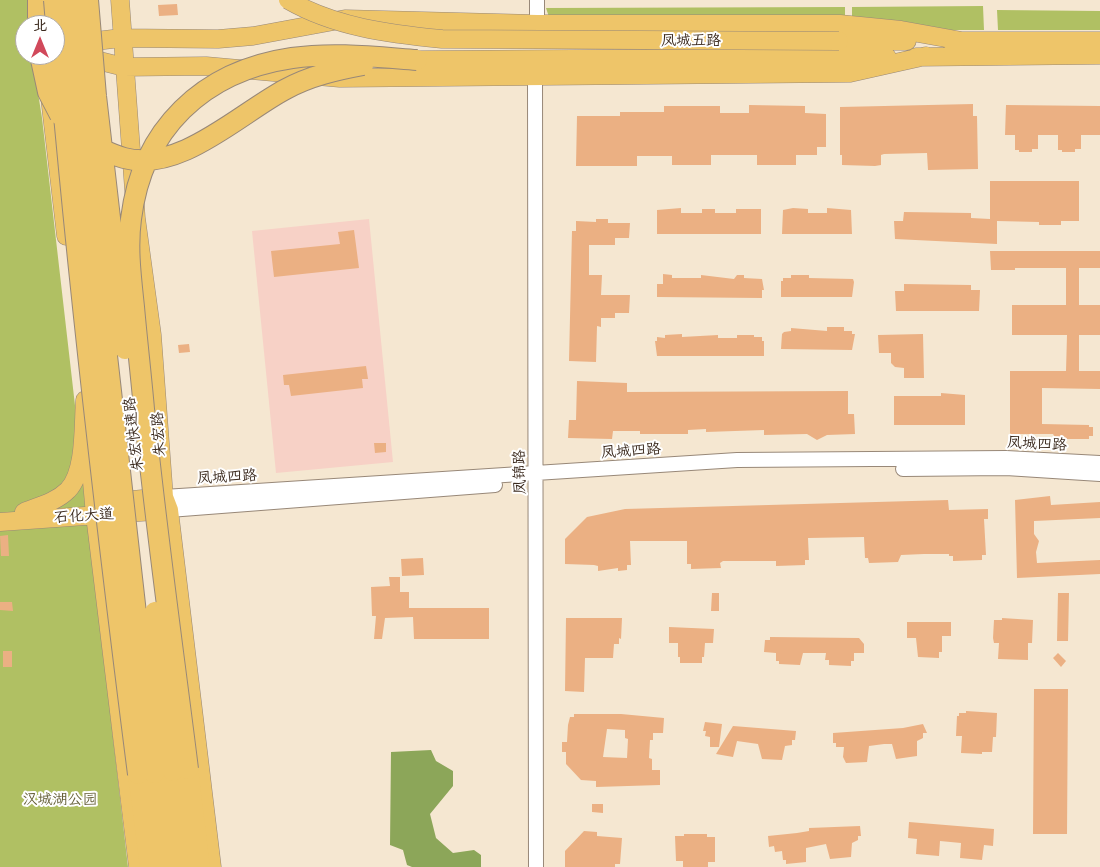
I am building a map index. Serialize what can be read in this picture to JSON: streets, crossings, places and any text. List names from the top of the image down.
{
  "streets": {
    "highway": ["朱宏快速路"],
    "main road": ["凤城五路", "朱宏路", "石化大道"],
    "street": ["凤城四路", "凤锦路"]
  },
  "crossings": [
    ["朱宏路", "凤城四路"],
    ["朱宏路", "石化大道"],
    ["凤城四路", "凤锦路"],
    ["凤城四路", "石化大道"]
  ],
  "parks": ["汉城湖公园"],
  "north": "top"
}
